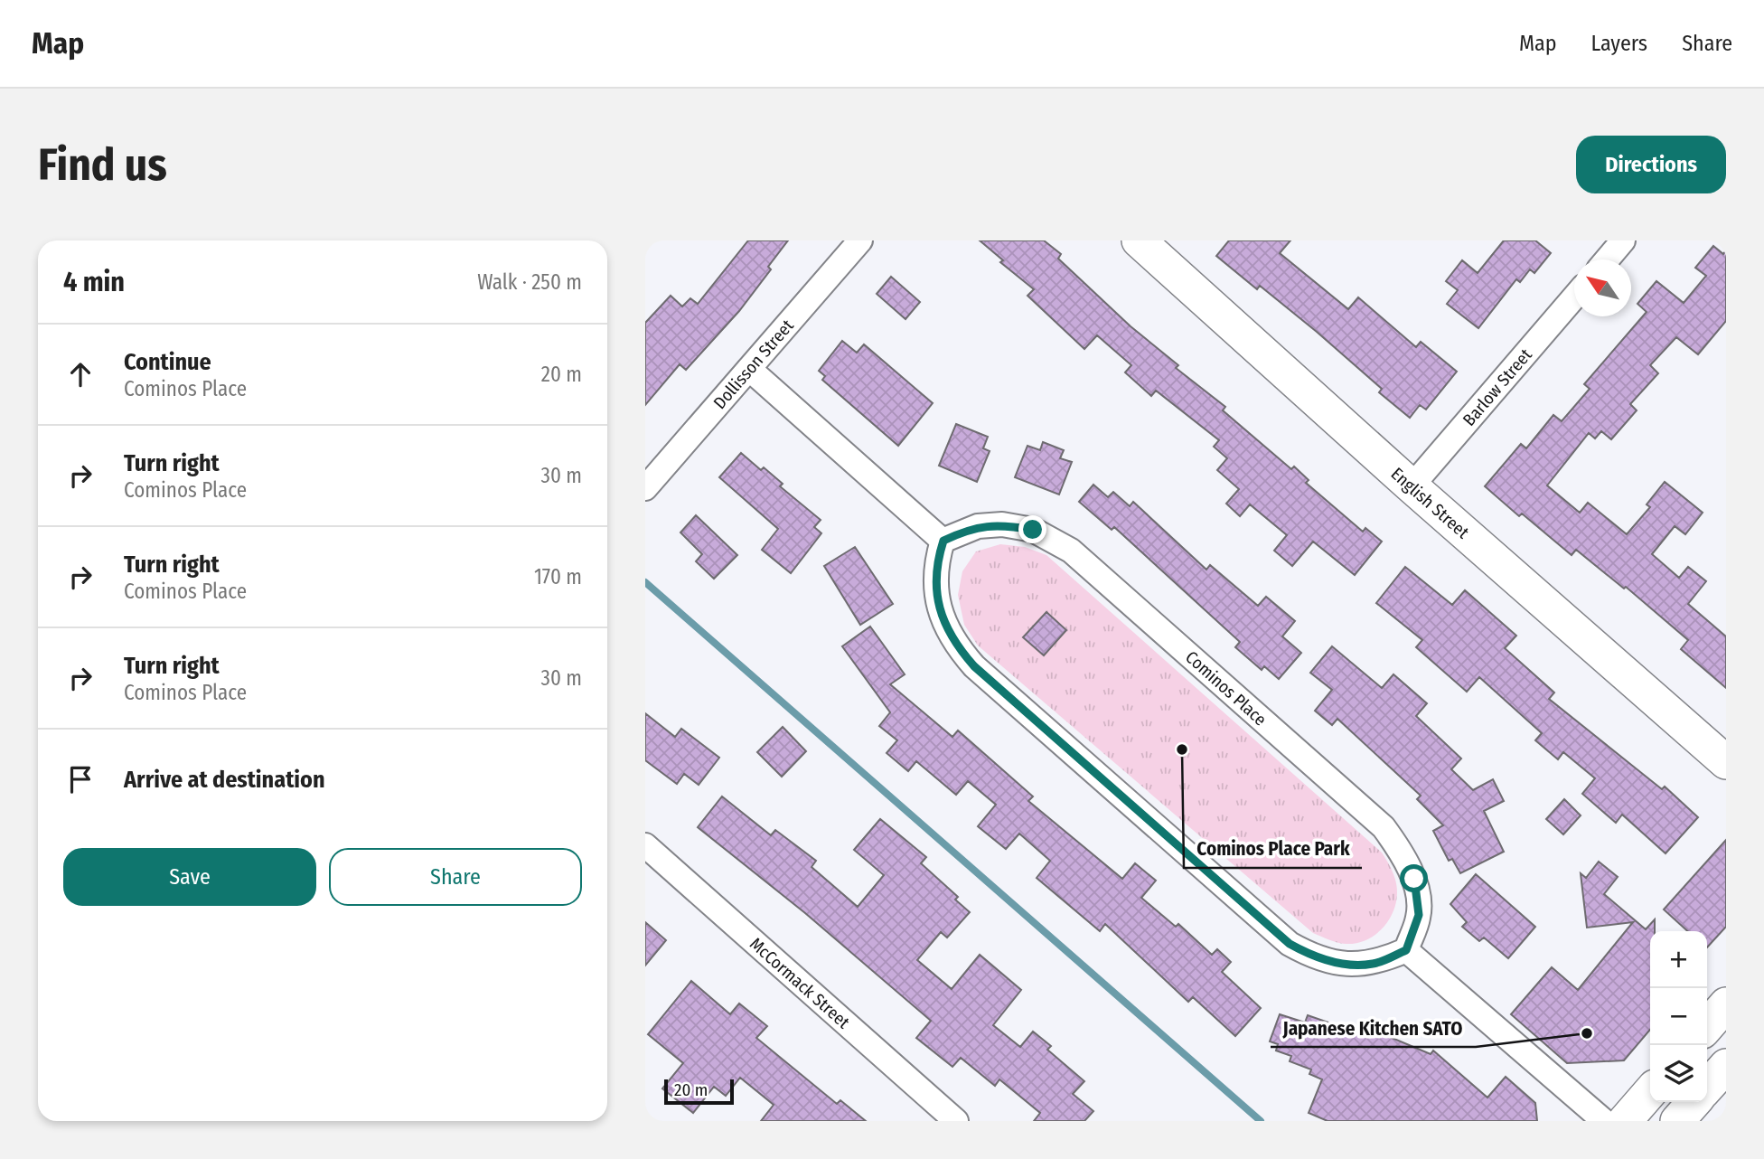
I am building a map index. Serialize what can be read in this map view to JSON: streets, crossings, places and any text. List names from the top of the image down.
{
  "streets": {
    "street": [
      "Dollisson Street",
      "Barlow Street",
      "English Street",
      "Cominos Place",
      "McCormack Street"
    ]
  },
  "crossings": [
    ["Barlow Street", "English Street"]
  ],
  "places": ["Cominos Place Park", "Japanese Kitchen SATO"],
  "scale_bar": "20 m",
  "north": "top left",
  "page": {
    "header": "Map",
    "nav": ["Map", "Layers", "Share"],
    "buttons": [
      "Directions",
      ["Save", "Share"]
    ],
    "title": "Find us",
    "heading": ["4 min", "Walk · 250 m"],
    "list": [
      ["Continue", "Cominos Place", "20 m"],
      ["Turn right", "Cominos Place", "30 m"],
      ["Turn right", "Cominos Place", "170 m"],
      ["Turn right", "Cominos Place", "30 m"],
      "Arrive at destination"
    ],
    "map_buttons": ["+", "−"],
    "scale": "20 m"
  }
}
